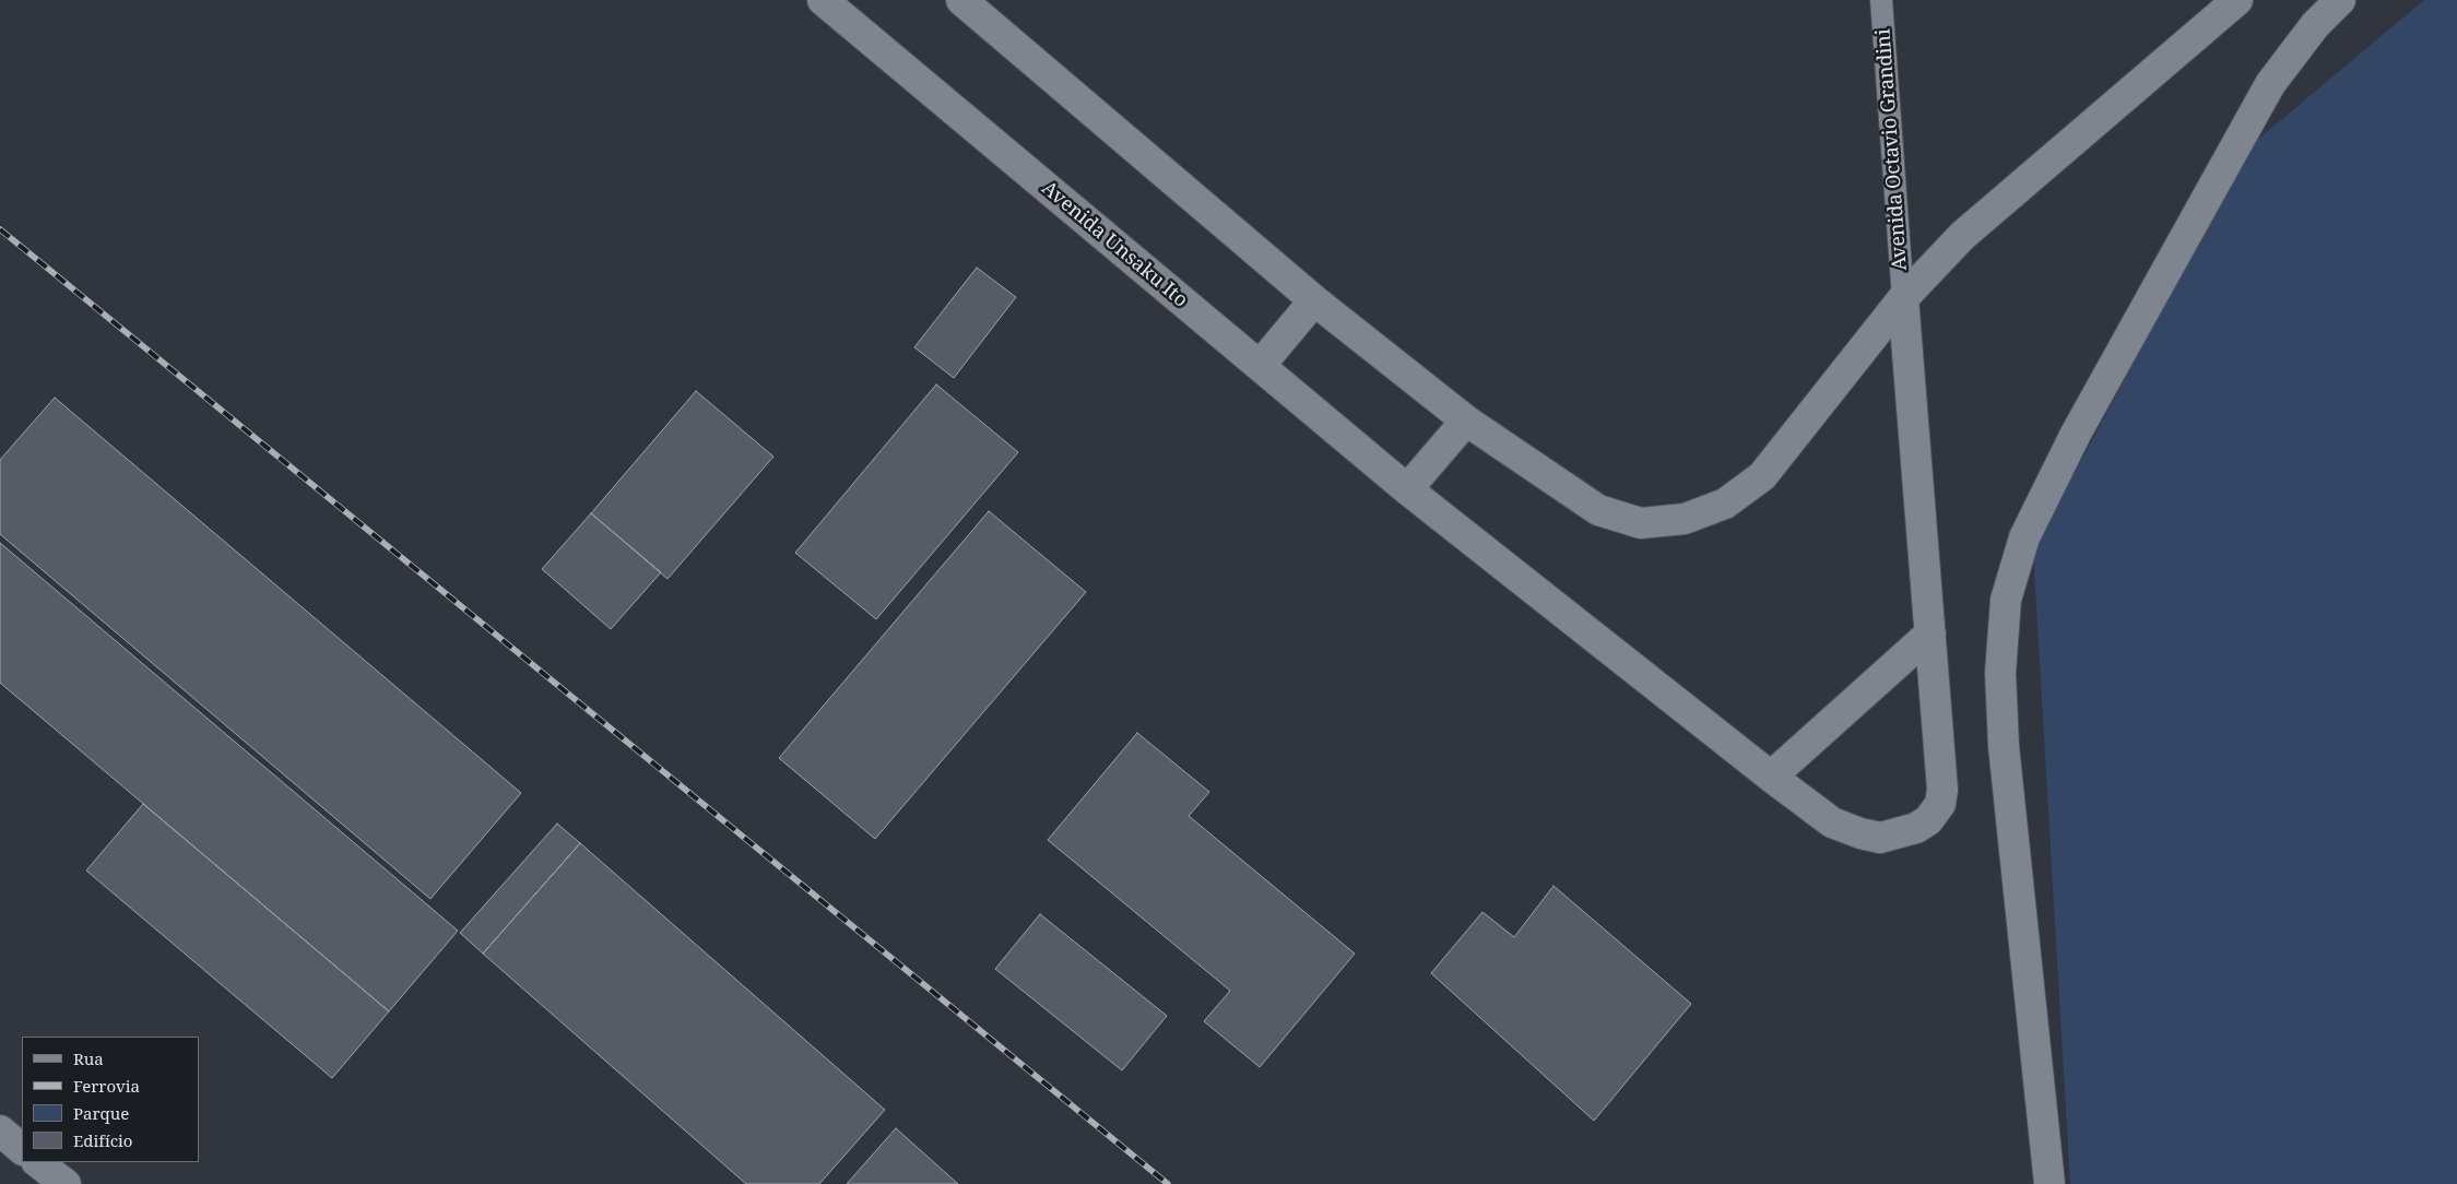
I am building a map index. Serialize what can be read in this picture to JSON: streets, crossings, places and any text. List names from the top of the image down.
{
  "streets": {
    "street": ["Avenida Unsaku Ito"],
    "lane": ["Avenida Octavio Grandini"]
  },
  "crossings": [
    ["Avenida Octavio Grandini", "Avenida Unsaku Ito"]
  ],
  "legend": [
    "Rua",
    "Ferrovia",
    "Parque",
    "Edifício"
  ]
}
